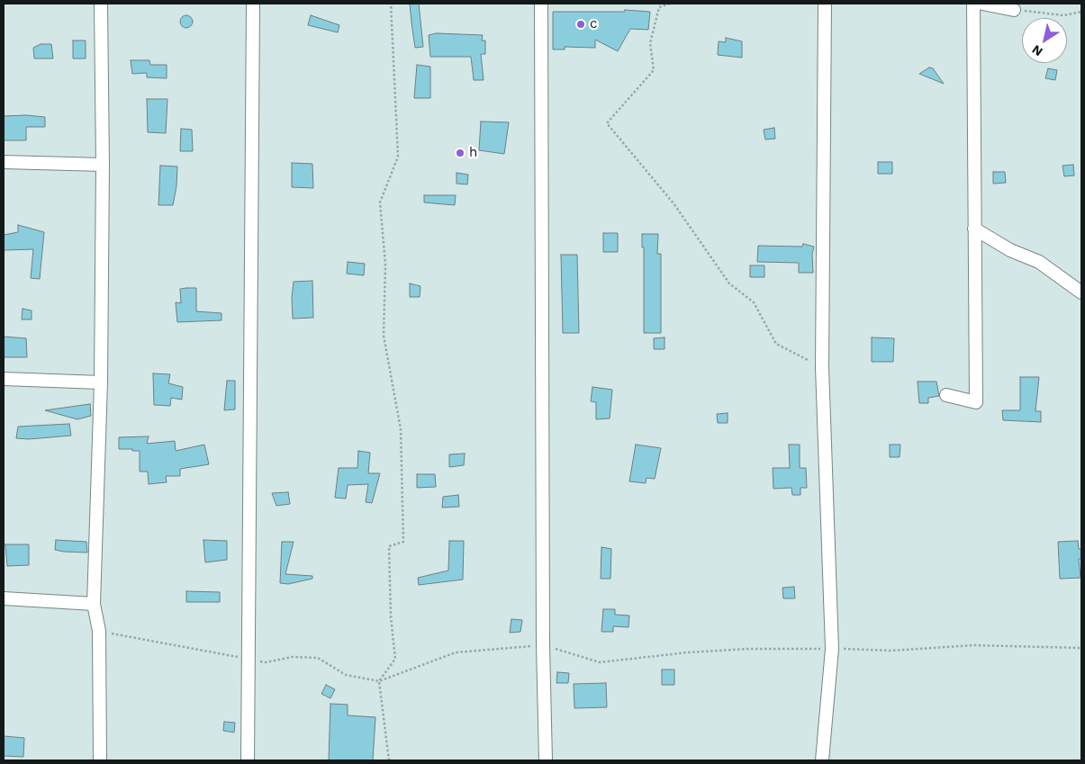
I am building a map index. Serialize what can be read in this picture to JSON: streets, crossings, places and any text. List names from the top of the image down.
{
  "places": ["c", "h"],
  "north": "bottom left"
}
